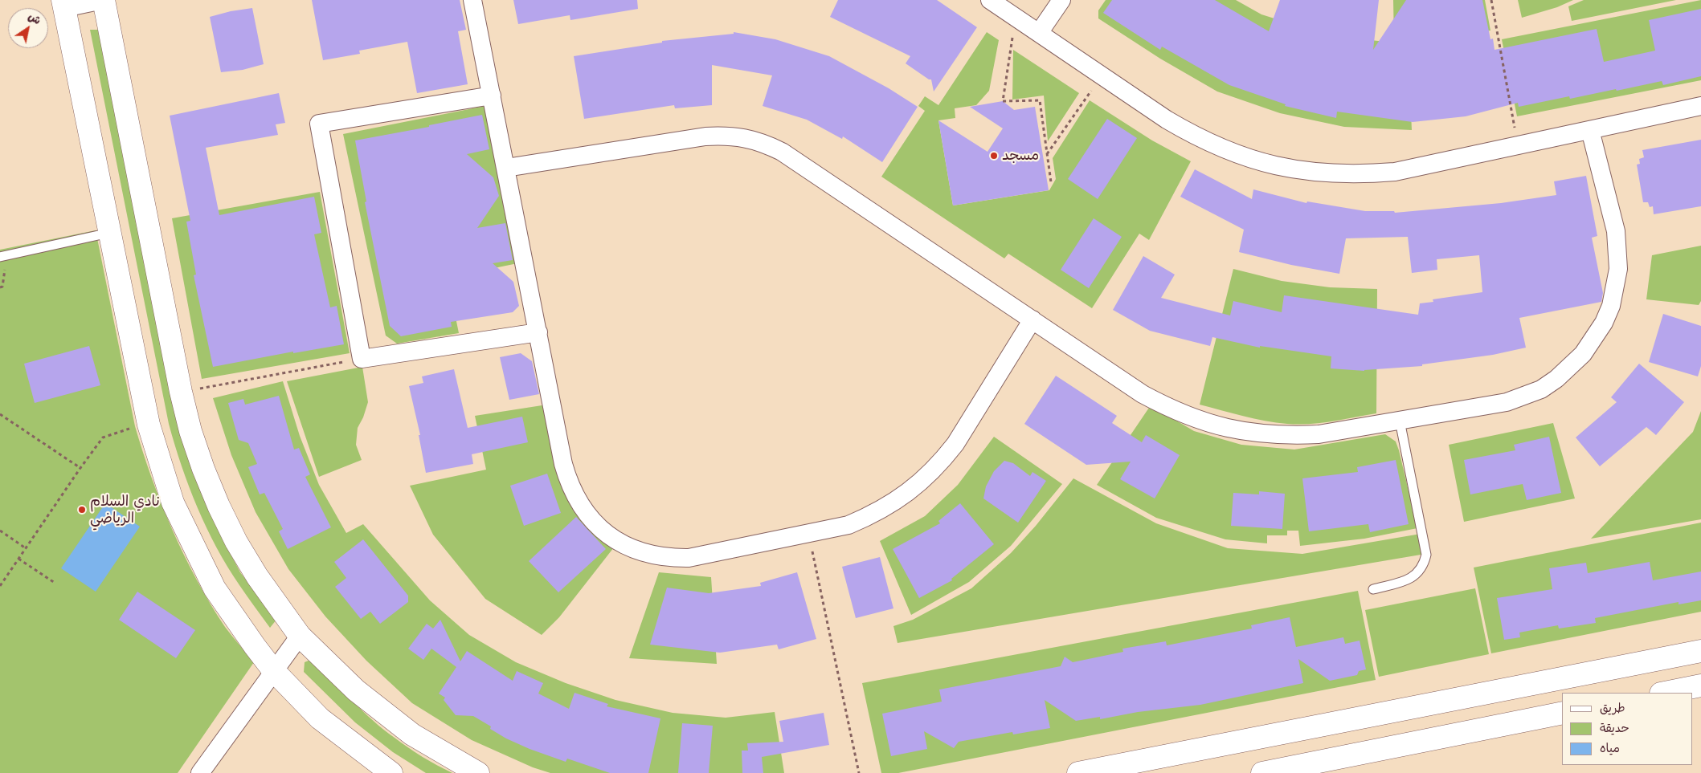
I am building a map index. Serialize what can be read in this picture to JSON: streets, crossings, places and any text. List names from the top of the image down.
{
  "places": ["مسجد", "نادي السلام الرياضي"],
  "legend": ["طريق", "حديقة", "مياه"],
  "north": "top right"
}
